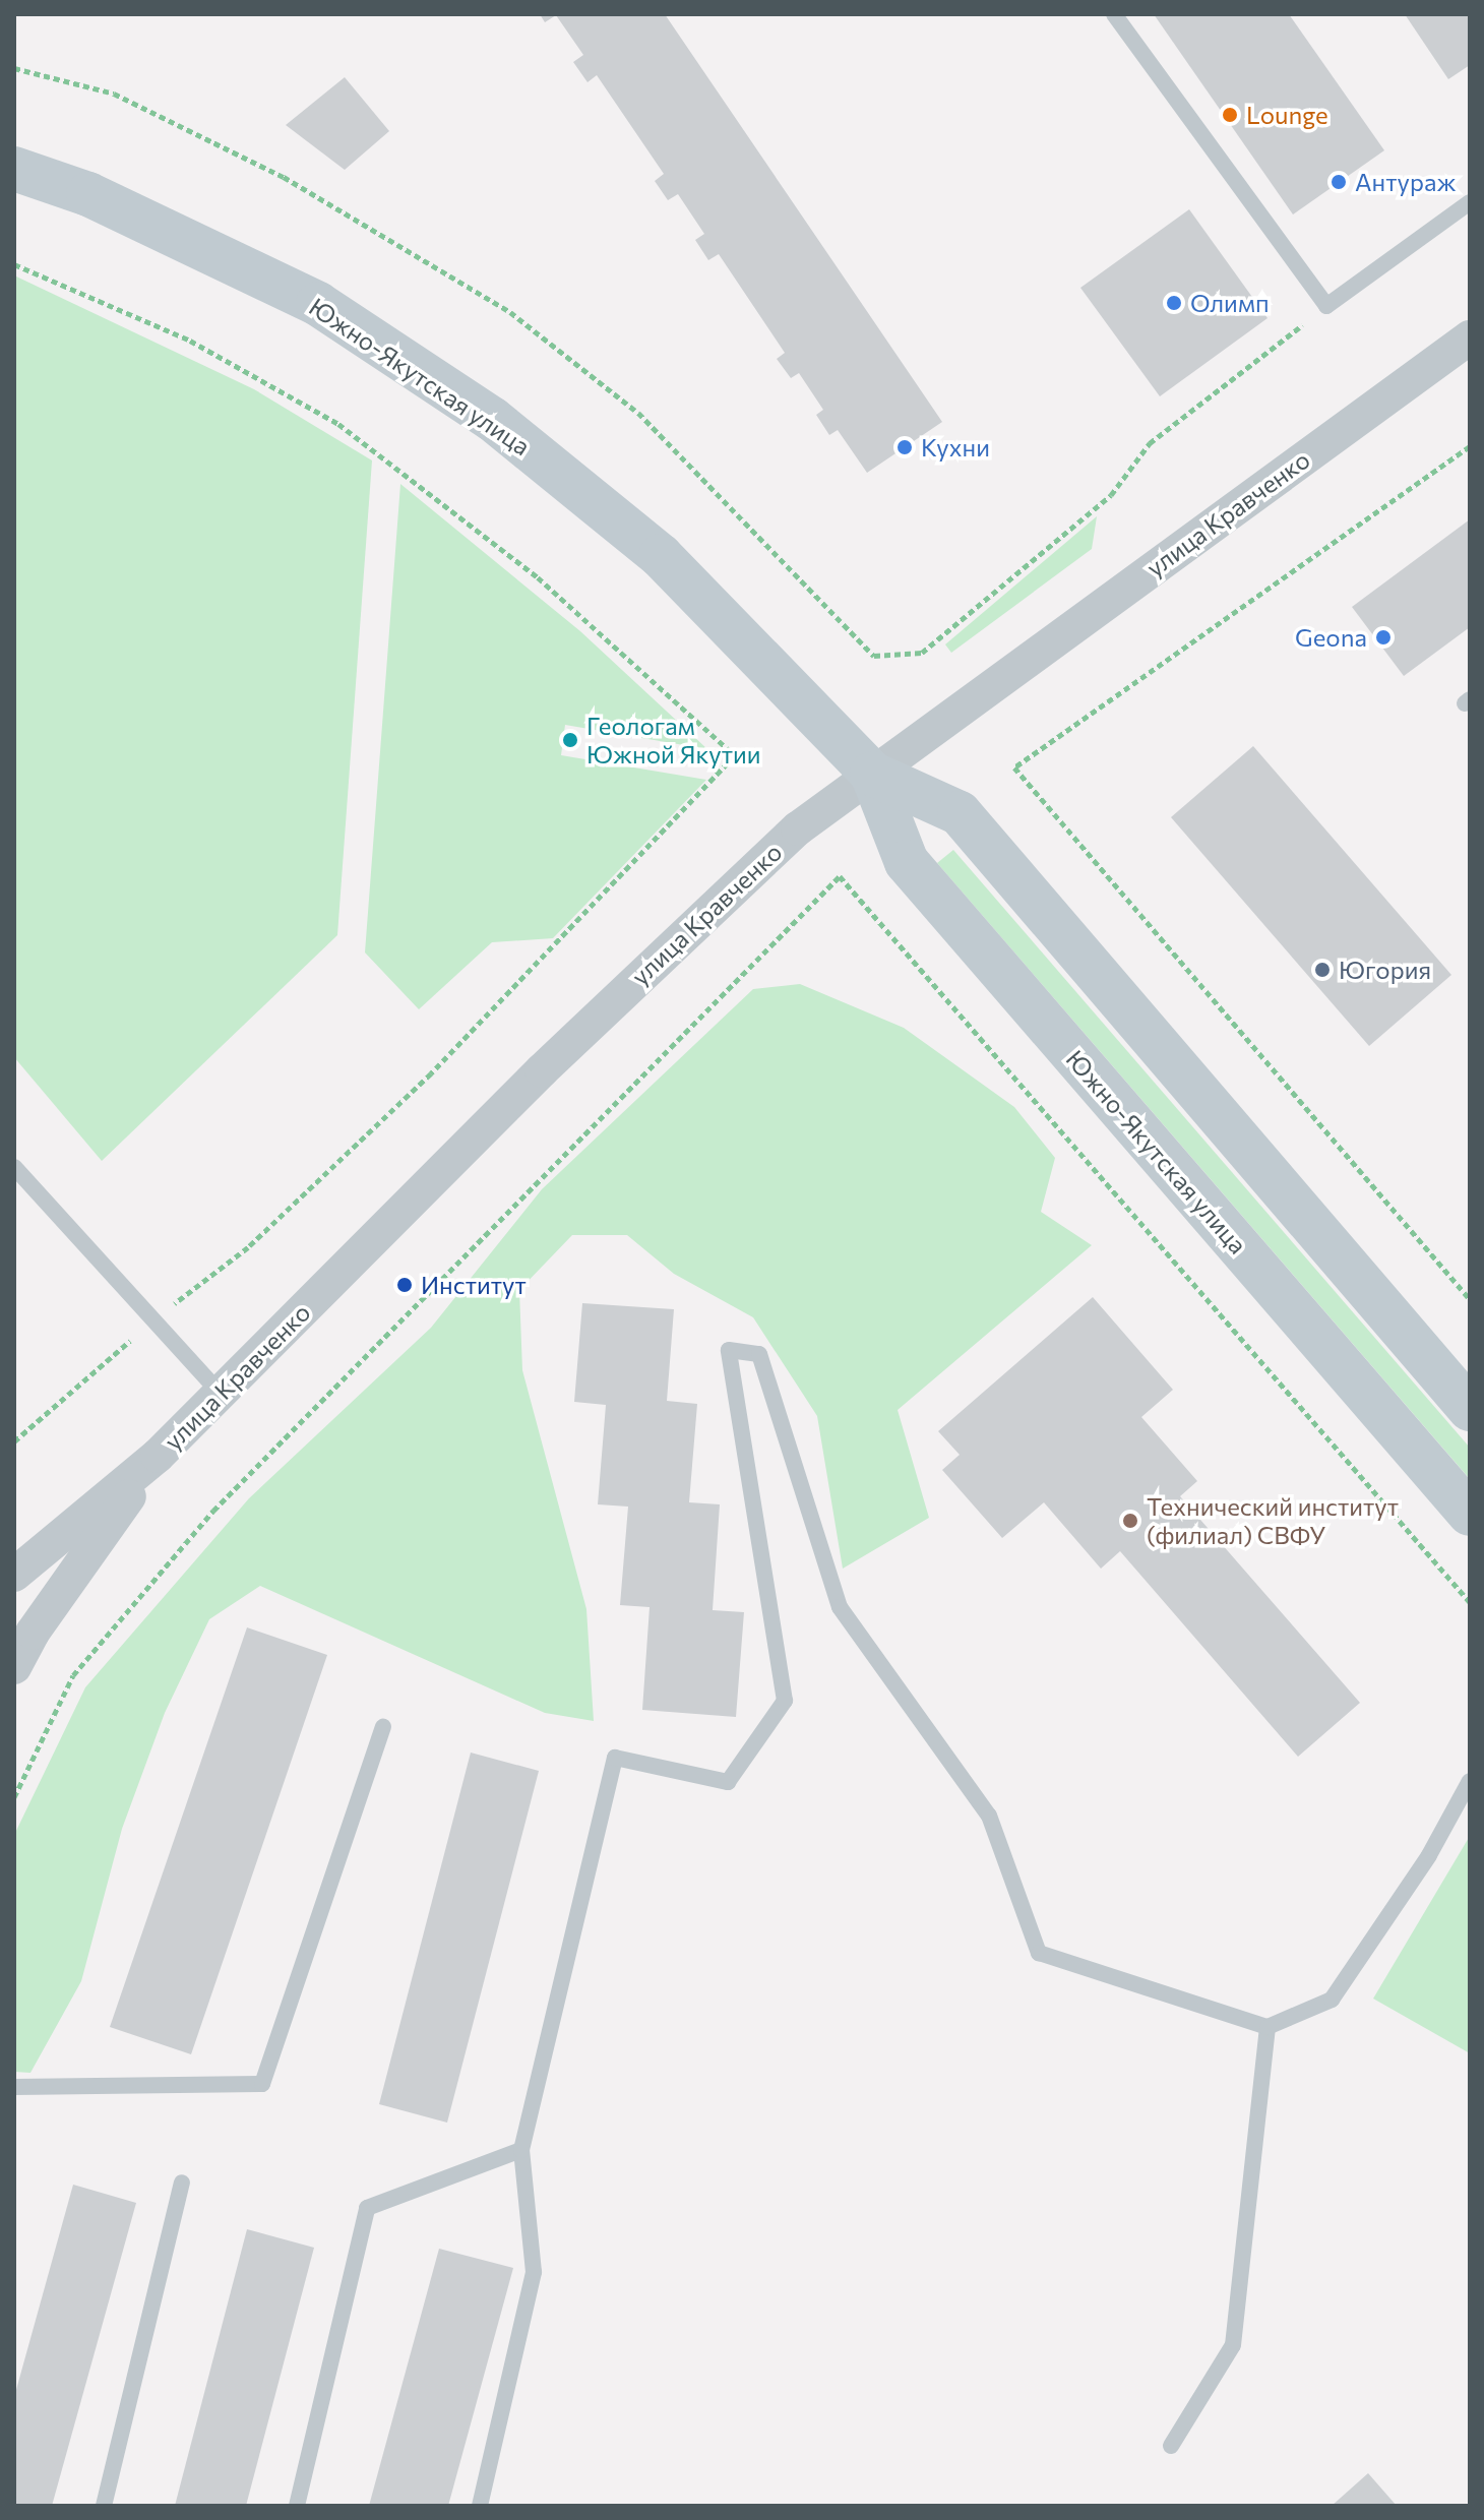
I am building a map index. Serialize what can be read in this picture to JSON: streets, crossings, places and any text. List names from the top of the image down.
{
  "streets": {
    "street": ["Южно-Якутская улица", "улица Кравченко"]
  },
  "crossings": [
    ["Южно-Якутская улица", "улица Кравченко"]
  ],
  "places": [
    "Lounge",
    "Антураж",
    "Олимп",
    "Кухни",
    "Geona",
    "Геологам Южной Якутии",
    "Югория",
    "Институт",
    "Технический институт (филиал) СВФУ"
  ]
}
